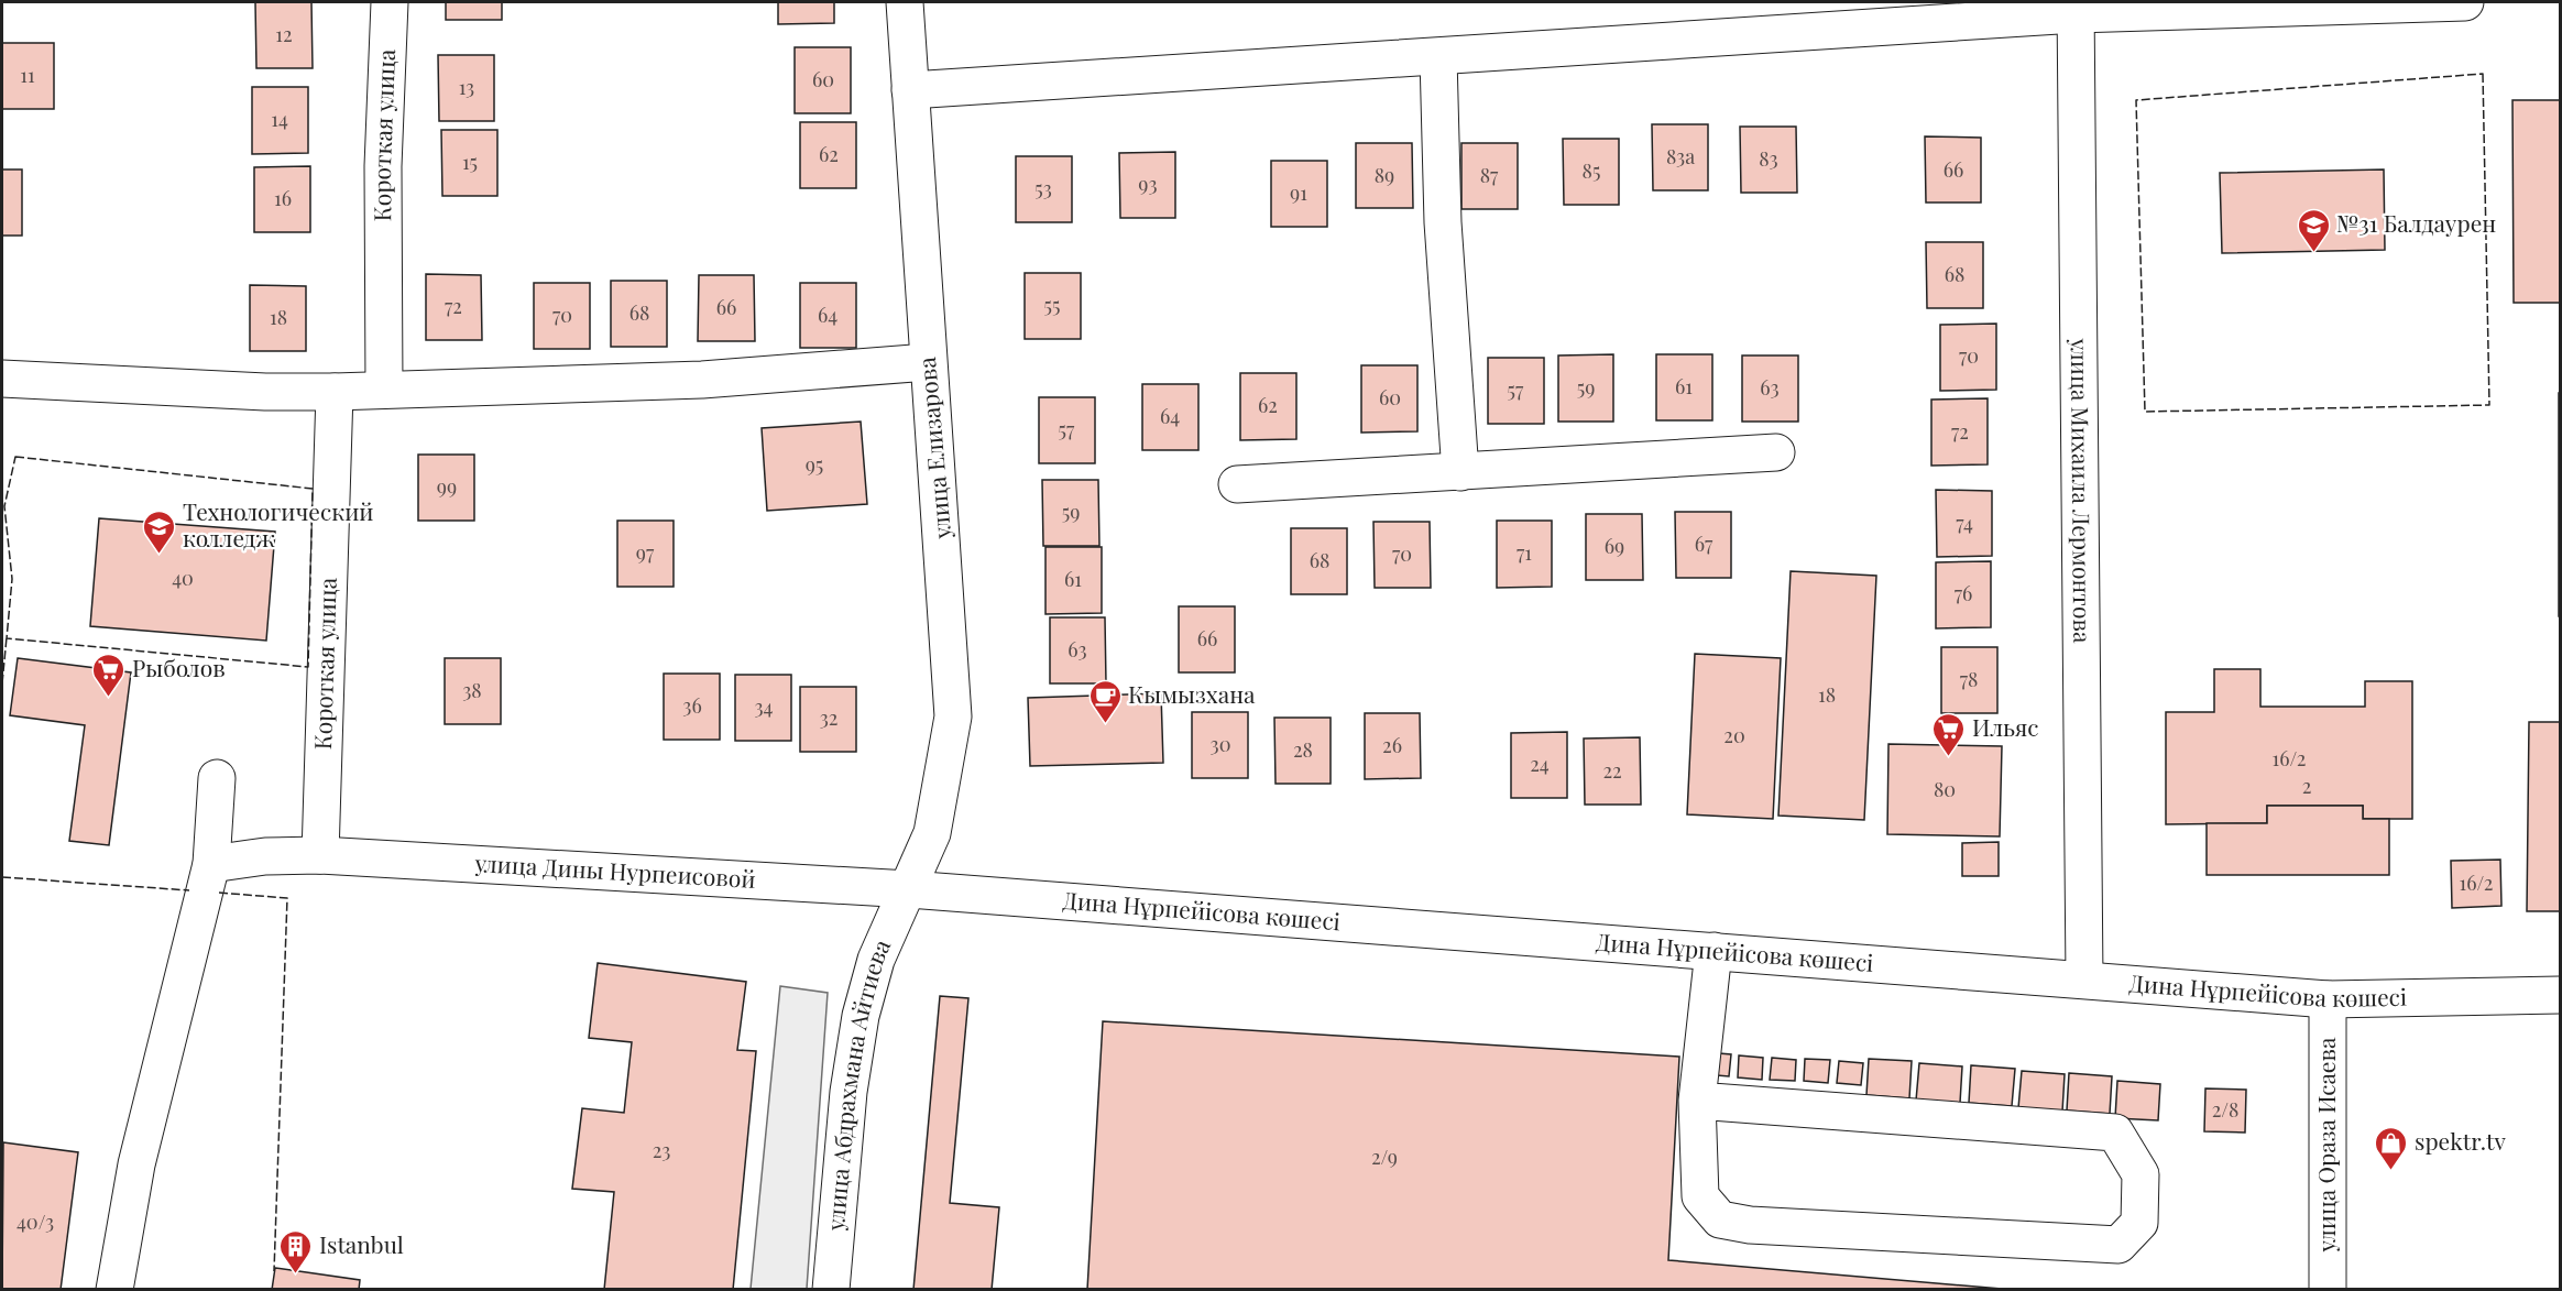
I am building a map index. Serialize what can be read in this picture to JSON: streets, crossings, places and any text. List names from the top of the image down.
{
  "streets": {
    "street": [
      "Короткая улица",
      "улица Елизарова",
      "улица Михаила Лермонтова",
      "улица Дины Нурпеисовой",
      "Дина Нұрпейісова көшесі",
      "улица Абдрахмана Айтиева",
      "улица Ораза Исаева"
    ]
  },
  "crossings": [
    ["Короткая улица", "улица Дины Нурпеисовой"],
    ["улица Елизарова", "улица Дины Нурпеисовой"],
    ["улица Елизарова", "Дина Нұрпейісова көшесі"],
    ["улица Елизарова", "улица Абдрахмана Айтиева"],
    ["улица Михаила Лермонтова", "Дина Нұрпейісова көшесі"],
    ["улица Дины Нурпеисовой", "Дина Нұрпейісова көшесі"],
    ["улица Дины Нурпеисовой", "улица Абдрахмана Айтиева"],
    ["Дина Нұрпейісова көшесі", "улица Абдрахмана Айтиева"],
    ["Дина Нұрпейісова көшесі", "улица Ораза Исаева"]
  ],
  "places": {
    "school or university": ["№31 Балдаурен", "Технологический колледж"],
    "supermarket": ["Рыболов", "Ильяс"],
    "cafe": ["Кымызхана"],
    "shop": ["spektr.tv"],
    "building": ["Istanbul"]
  },
  "house_numbers": [
    "12",
    "11",
    "60",
    "13",
    "14",
    "62",
    "83а",
    "83",
    "15",
    "66",
    "85",
    "89",
    "87",
    "93",
    "53",
    "91",
    "16",
    "68",
    "55",
    "72",
    "66",
    "68",
    "70",
    "64",
    "18",
    "70",
    "61",
    "59",
    "63",
    "57",
    "60",
    "62",
    "64",
    "57",
    "72",
    "95",
    "99",
    "59",
    "74",
    "67",
    "69",
    "97",
    "71",
    "70",
    "68",
    "40",
    "61",
    "76",
    "66",
    "63",
    "78",
    "38",
    "18",
    "36",
    "34",
    "32",
    "20",
    "30",
    "26",
    "28",
    "16/2",
    "24",
    "22",
    "2",
    "80",
    "16/2",
    "2/8",
    "23",
    "2/9",
    "40/3"
  ]
}
